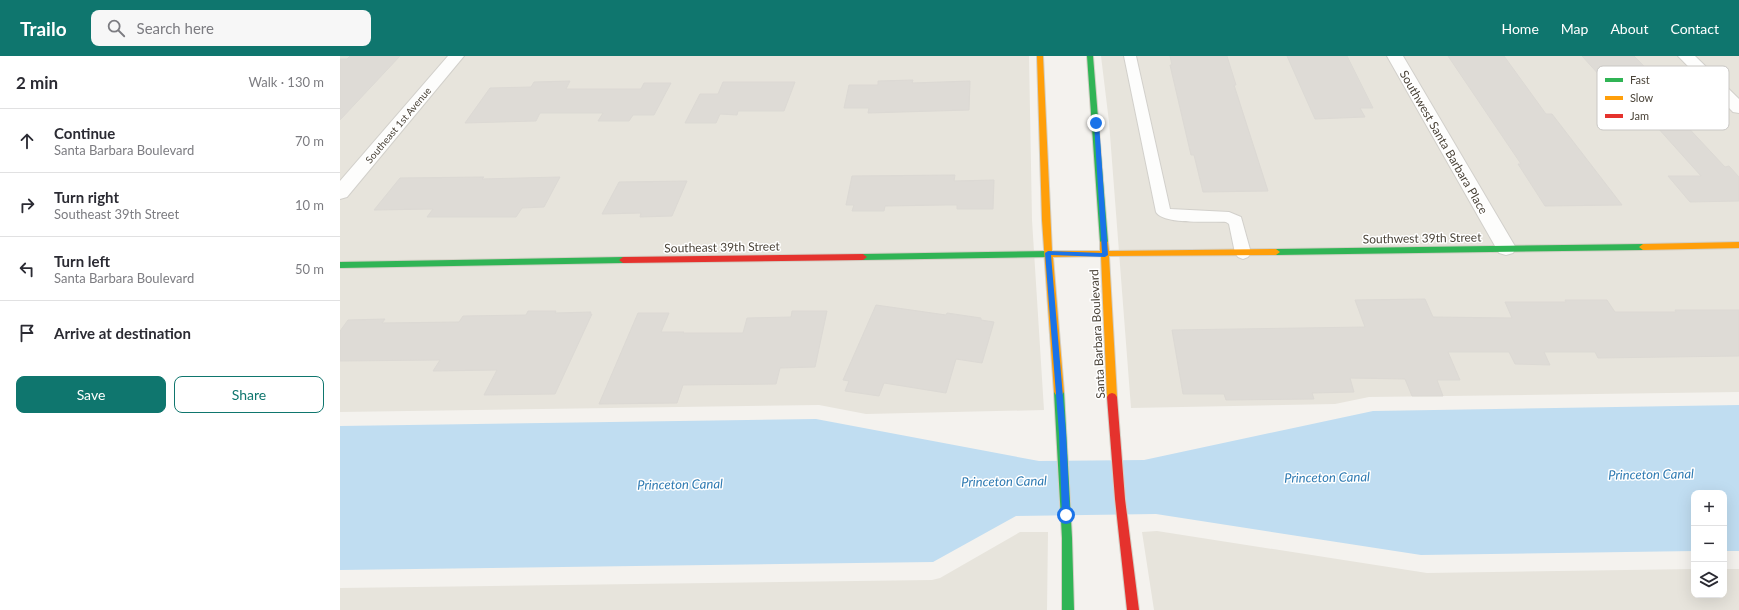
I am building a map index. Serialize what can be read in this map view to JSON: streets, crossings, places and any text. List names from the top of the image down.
{
  "streets": {
    "main road": ["Southwest 39th Street", "Southeast 39th Street", "Santa Barbara Boulevard"],
    "street": ["Southeast 1st Avenue", "Southwest Santa Barbara Place"]
  },
  "crossings": [
    ["Southwest Santa Barbara Place", "Southwest 39th Street"],
    ["Southwest 39th Street", "Southeast 39th Street"],
    ["Southwest 39th Street", "Santa Barbara Boulevard"],
    ["Southeast 39th Street", "Santa Barbara Boulevard"]
  ],
  "water": ["Princeton Canal"],
  "legend": ["Fast", "Slow", "Jam"],
  "page": {
    "header": "Trailo",
    "search": "Search here",
    "nav": [
      "Home",
      "Map",
      "About",
      "Contact"
    ],
    "heading": ["2 min", "Walk · 130 m"],
    "list": [
      ["Continue", "Santa Barbara Boulevard", "70 m"],
      ["Turn right", "Southeast 39th Street", "10 m"],
      ["Turn left", "Santa Barbara Boulevard", "50 m"],
      "Arrive at destination"
    ],
    "buttons": ["Save", "Share"],
    "map_buttons": ["+", "−"]
  }
}
